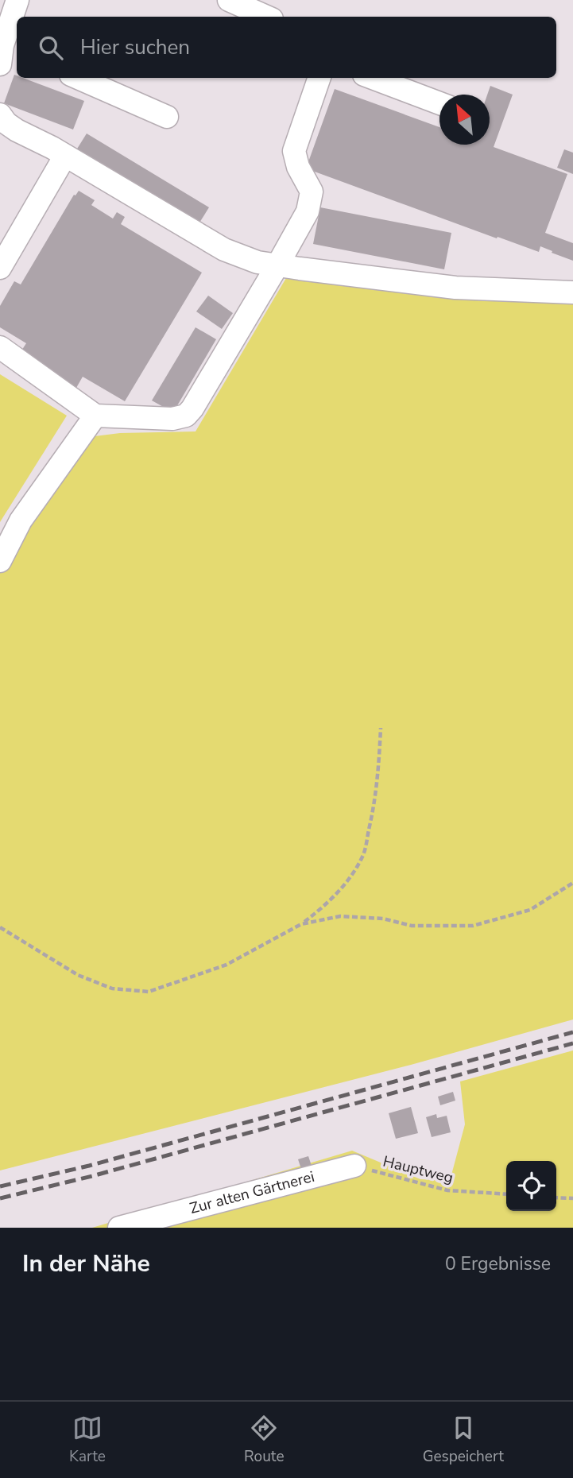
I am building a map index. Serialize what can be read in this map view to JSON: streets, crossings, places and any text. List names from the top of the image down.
{
  "streets": {
    "street": ["Zur alten Gärtnerei"],
    "path": ["Hauptweg"]
  },
  "crossings": [
    ["Hauptweg", "Zur alten Gärtnerei"]
  ],
  "north": "top left",
  "page": {
    "search": "Hier suchen",
    "heading": ["In der Nähe", "0 Ergebnisse"],
    "nav": ["Karte", "Route", "Gespeichert"]
  }
}
